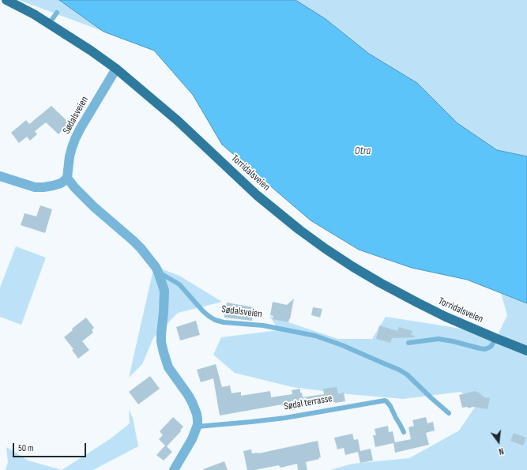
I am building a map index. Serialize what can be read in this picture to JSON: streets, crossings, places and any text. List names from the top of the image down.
{
  "streets": {
    "main road": ["Torridalsveien"],
    "street": ["Sødalsveien"],
    "lane": ["Sødal terrasse"]
  },
  "crossings": [
    ["Sødalsveien", "Torridalsveien"]
  ],
  "water": ["Otra"],
  "scale_bar": "50 m",
  "north": "bottom"
}
